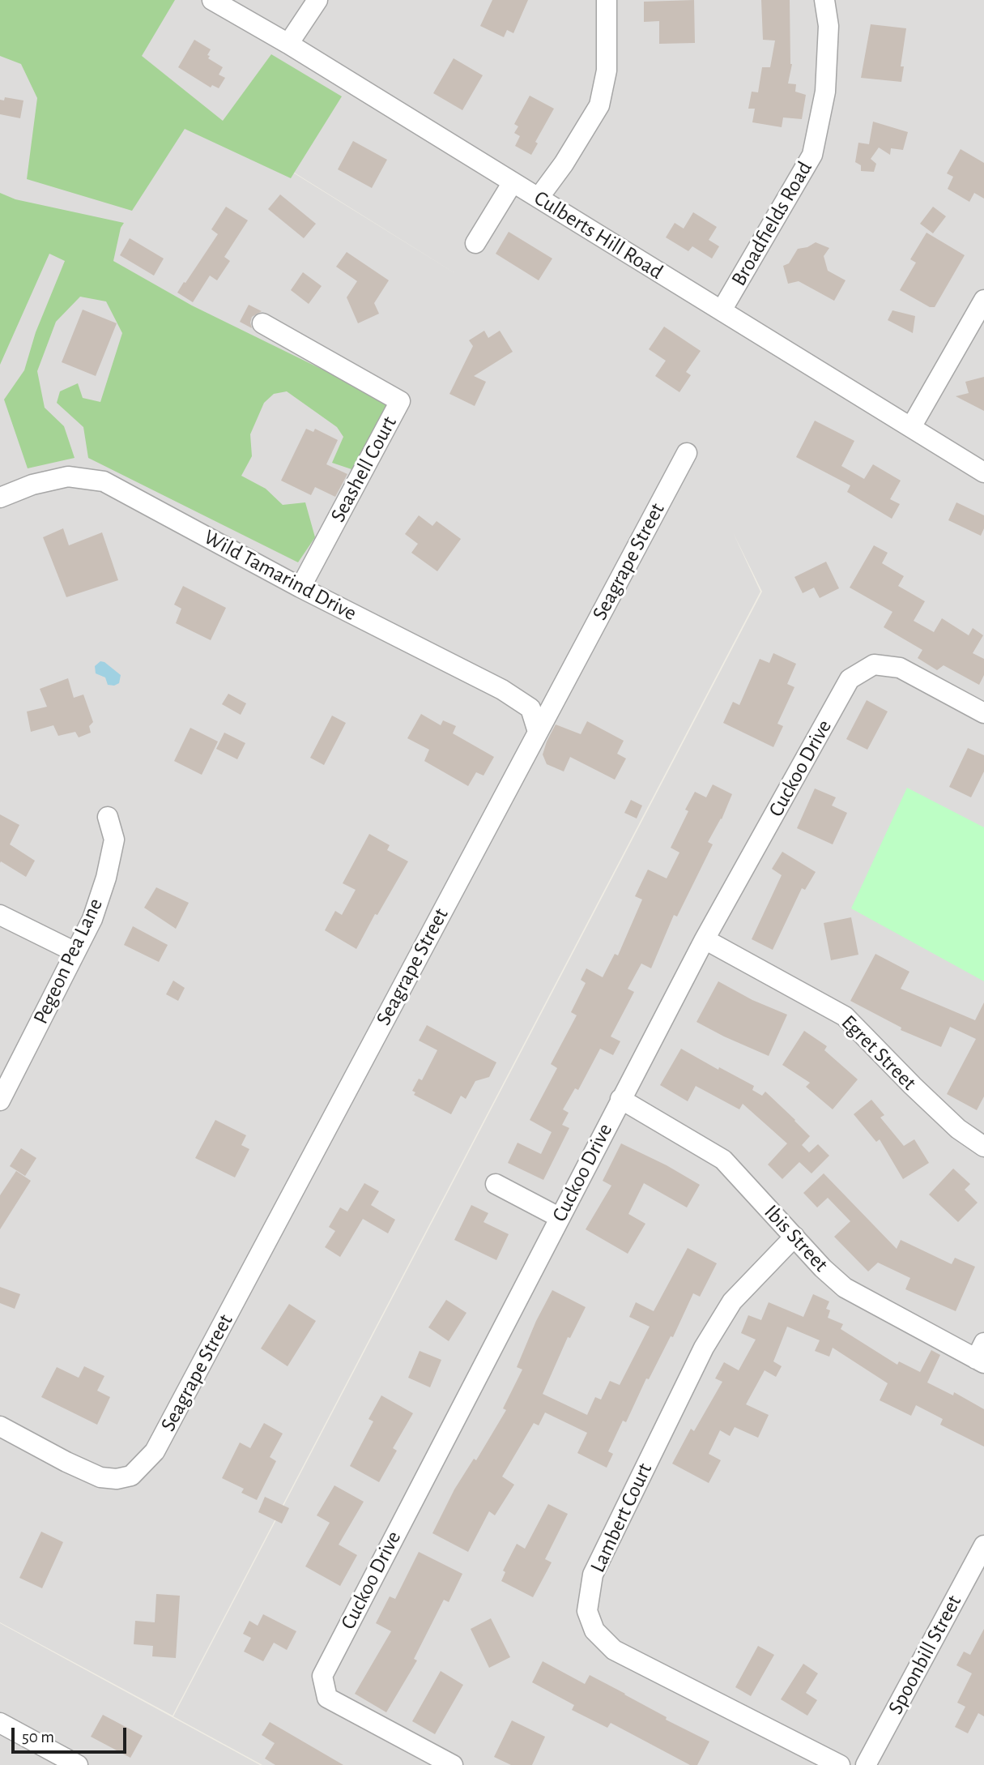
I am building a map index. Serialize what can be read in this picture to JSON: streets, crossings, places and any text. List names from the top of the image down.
{
  "streets": {
    "street": [
      "Broadfields Road",
      "Culberts Hill Road",
      "Seashell Court",
      "Seagrape Street",
      "Wild Tamarind Drive",
      "Cuckoo Drive",
      "Pegeon Pea Lane",
      "Egret Street",
      "Ibis Street",
      "Lambert Court",
      "Spoonbill Street"
    ]
  },
  "crossings": [
    ["Broadfields Road", "Culberts Hill Road"],
    ["Seashell Court", "Wild Tamarind Drive"],
    ["Seagrape Street", "Wild Tamarind Drive"],
    ["Cuckoo Drive", "Egret Street"],
    ["Cuckoo Drive", "Ibis Street"],
    ["Ibis Street", "Lambert Court"]
  ],
  "scale_bar": "50 m"
}
